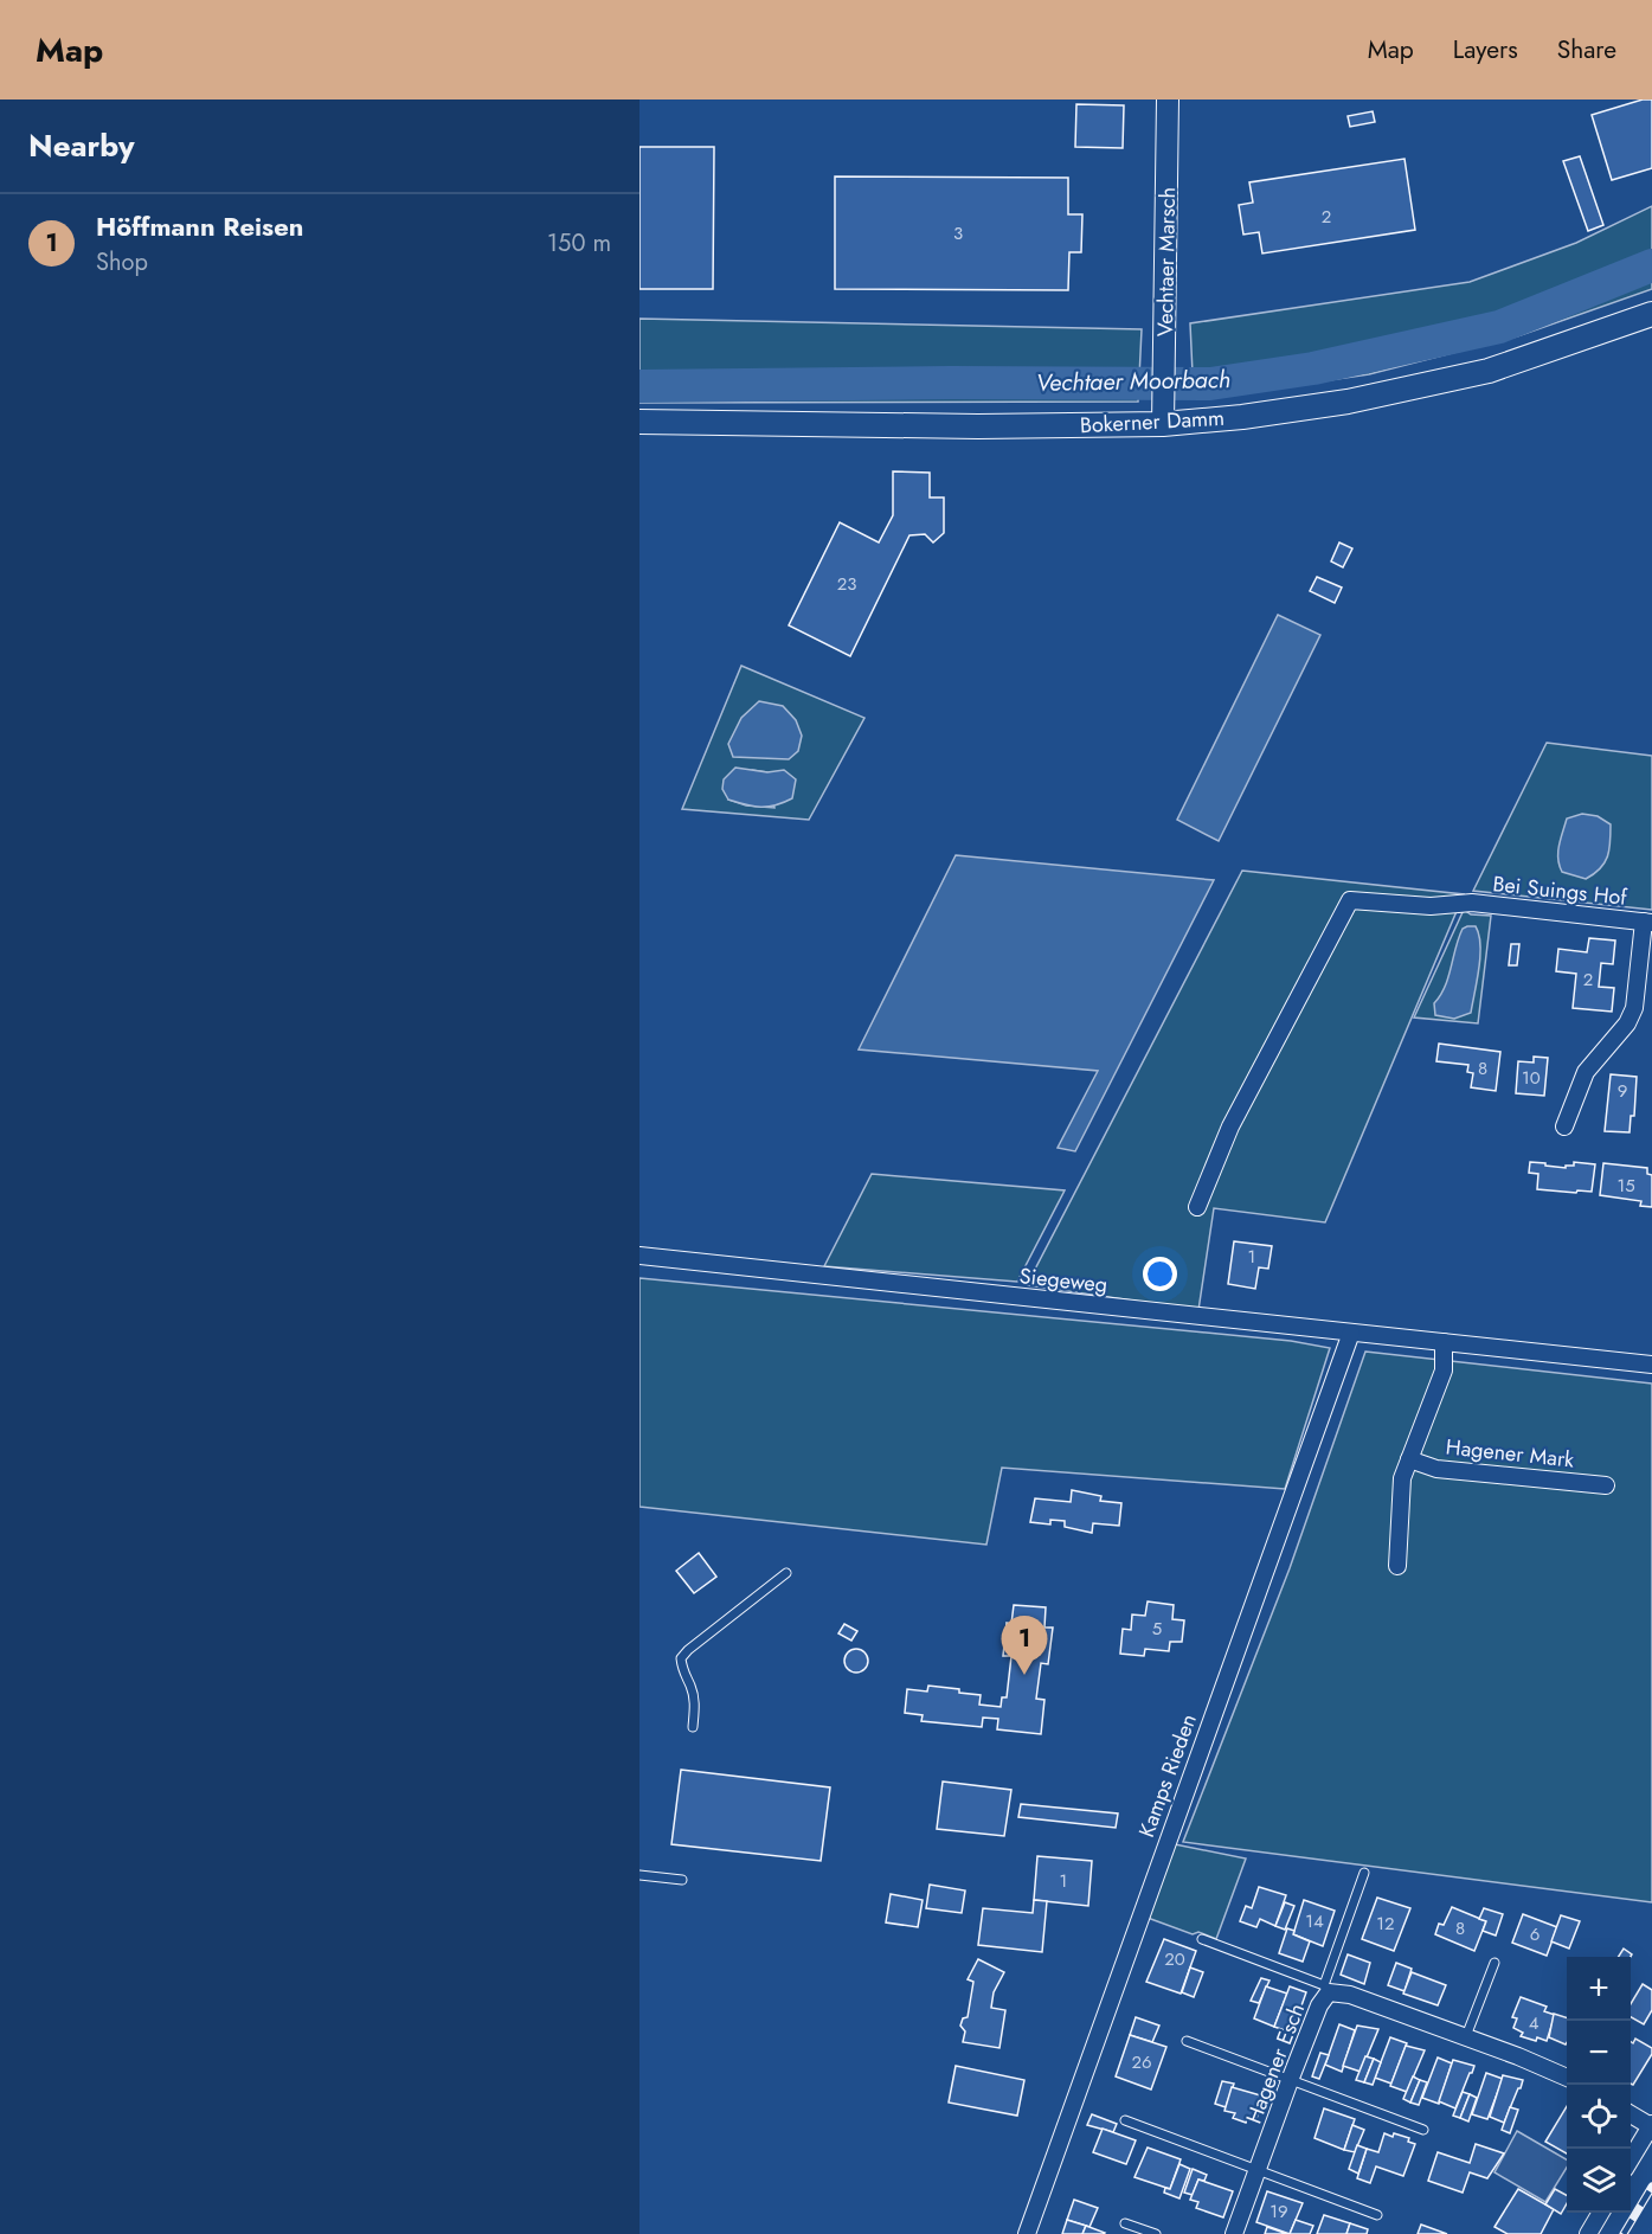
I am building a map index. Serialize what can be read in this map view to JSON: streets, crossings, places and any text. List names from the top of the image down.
{
  "streets": {
    "main road": ["Bokerner Damm"],
    "street": [
      "Vechtaer Marsch",
      "Bei Suings Hof",
      "Siegeweg",
      "Hagener Mark",
      "Kamps Rieden",
      "Hagener Esch"
    ]
  },
  "crossings": [
    ["Vechtaer Marsch", "Bokerner Damm"],
    ["Siegeweg", "Hagener Mark"],
    ["Siegeweg", "Kamps Rieden"]
  ],
  "water": ["Vechtaer Moorbach"],
  "house_numbers": [
    "2",
    "3",
    "23",
    "2",
    "8",
    "10",
    "9",
    "15",
    "1",
    "5",
    "1",
    "14",
    "12",
    "8",
    "6",
    "20",
    "4",
    "26",
    "19"
  ],
  "page": {
    "header": "Map",
    "nav": ["Map", "Layers", "Share"],
    "heading": "Nearby",
    "list": [
      {
        "mark": "1",
        "name": "Höffmann Reisen",
        "note": "Shop",
        "value": "150 m"
      }
    ],
    "pins": "1",
    "map_buttons": ["+", "−"]
  }
}
